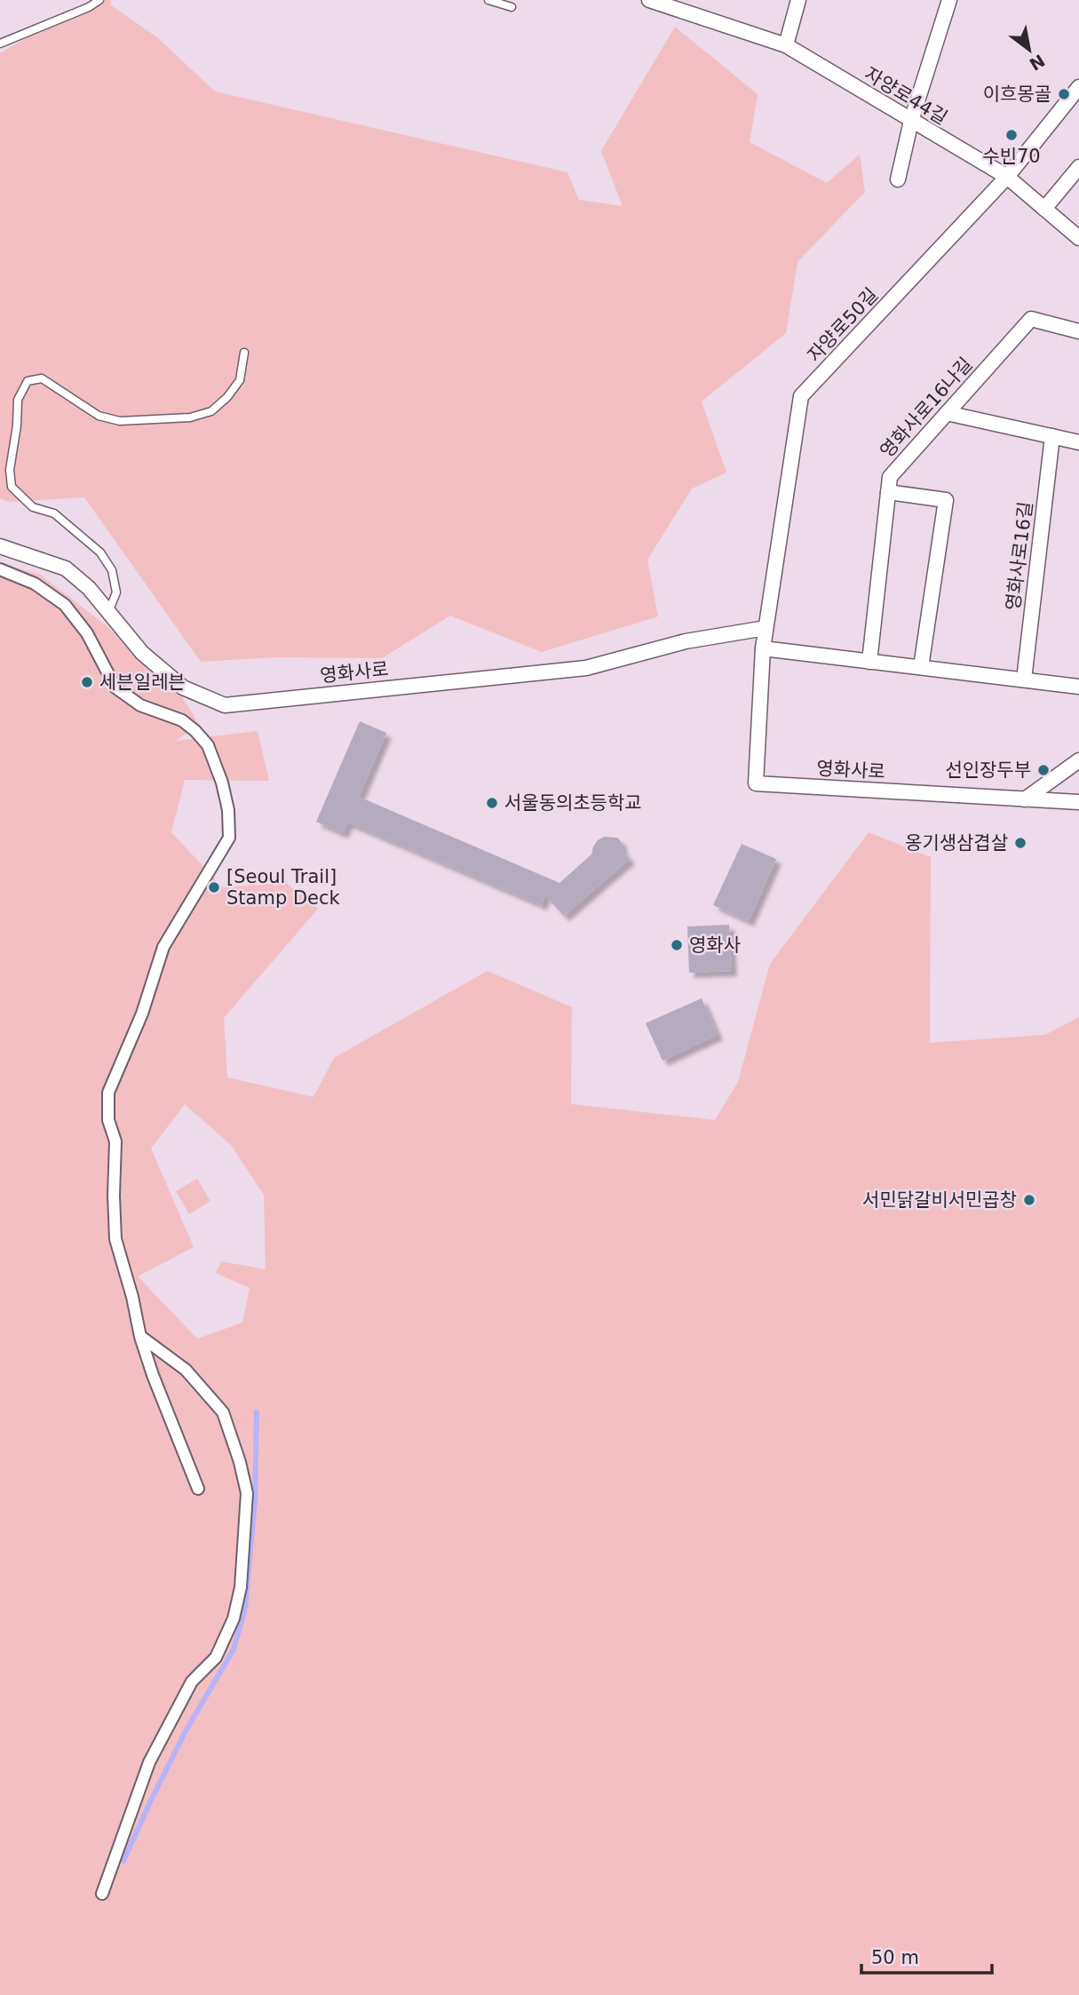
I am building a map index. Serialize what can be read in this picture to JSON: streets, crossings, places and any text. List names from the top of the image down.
{
  "streets": {
    "street": [
      "자양로44길",
      "자양로50길",
      "영화사로16나길",
      "영화사로16길",
      "영화사로"
    ]
  },
  "crossings": [
    ["자양로44길", "자양로50길"],
    ["자양로50길", "영화사로"]
  ],
  "places": [
    "이흐몽골",
    "수빈70",
    "세븐일레븐",
    "선인장두부",
    "서울동의초등학교",
    "옹기생삼겹살",
    "[Seoul Trail] Stamp Deck",
    "영화사",
    "서민닭갈비서민곱창"
  ],
  "scale_bar": "50 m",
  "north": "bottom right"
}
